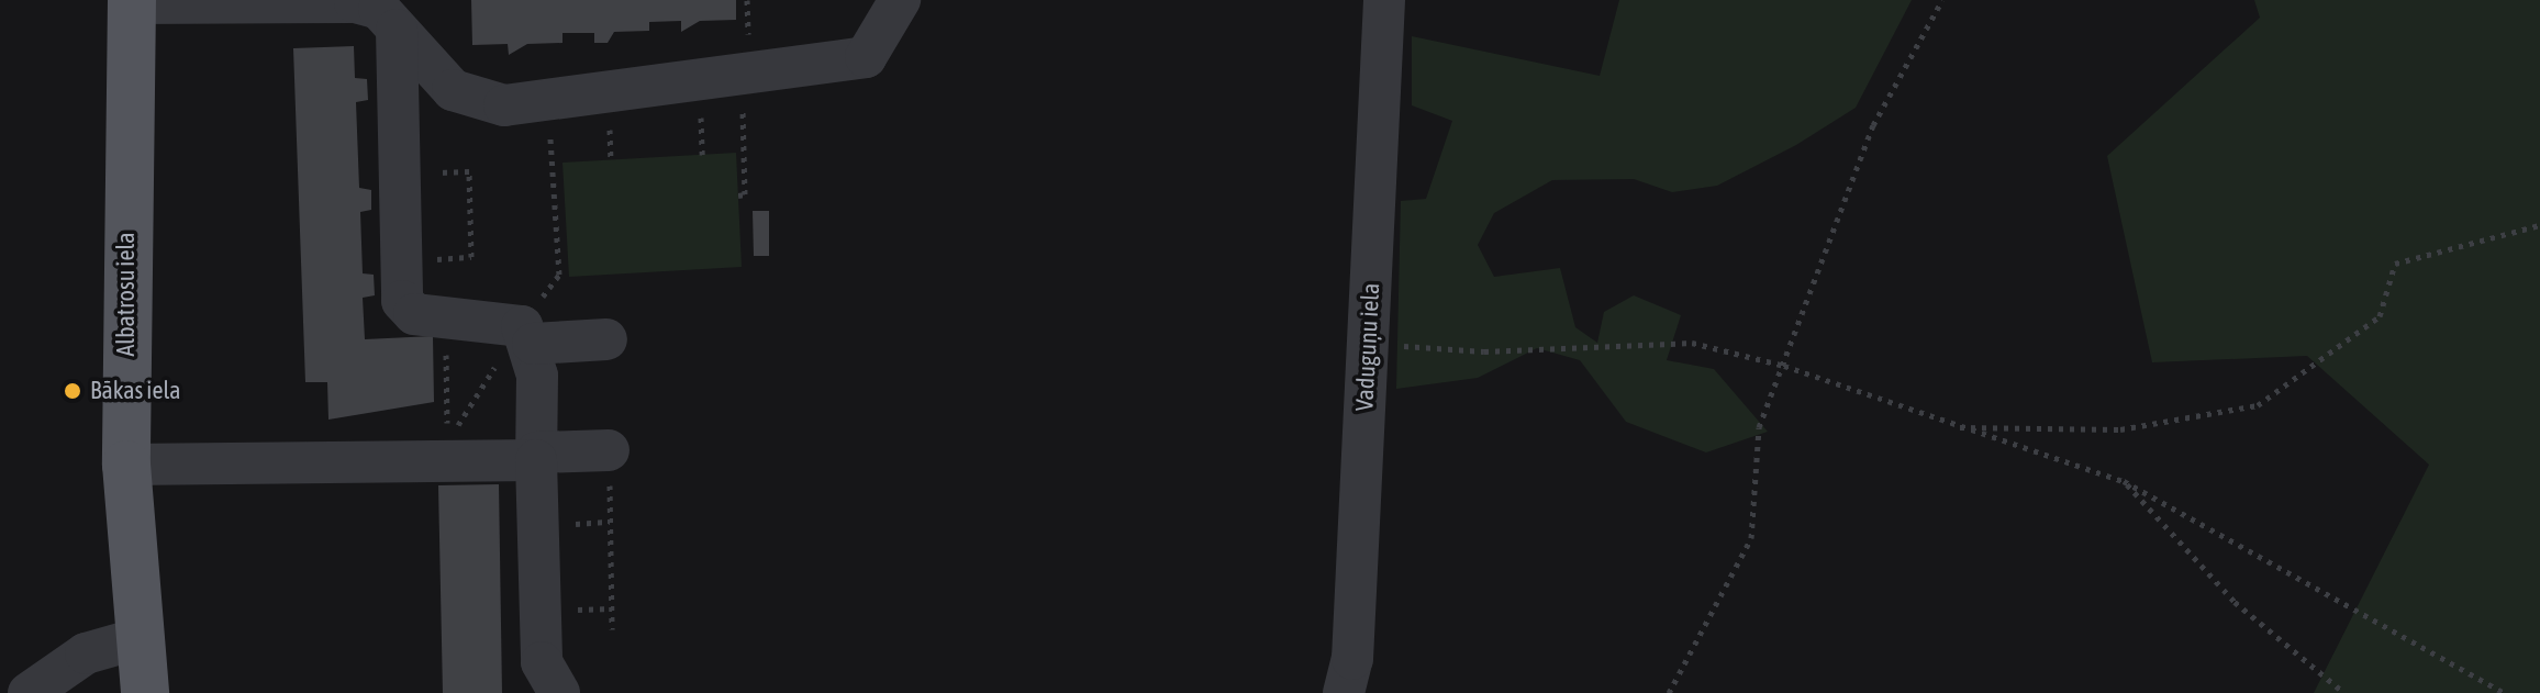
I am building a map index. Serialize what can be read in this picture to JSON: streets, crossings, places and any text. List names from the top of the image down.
{
  "streets": {
    "main road": ["Albatrosu iela"],
    "street": ["Vaduguņu iela"]
  },
  "places": ["Bākas iela"]
}
